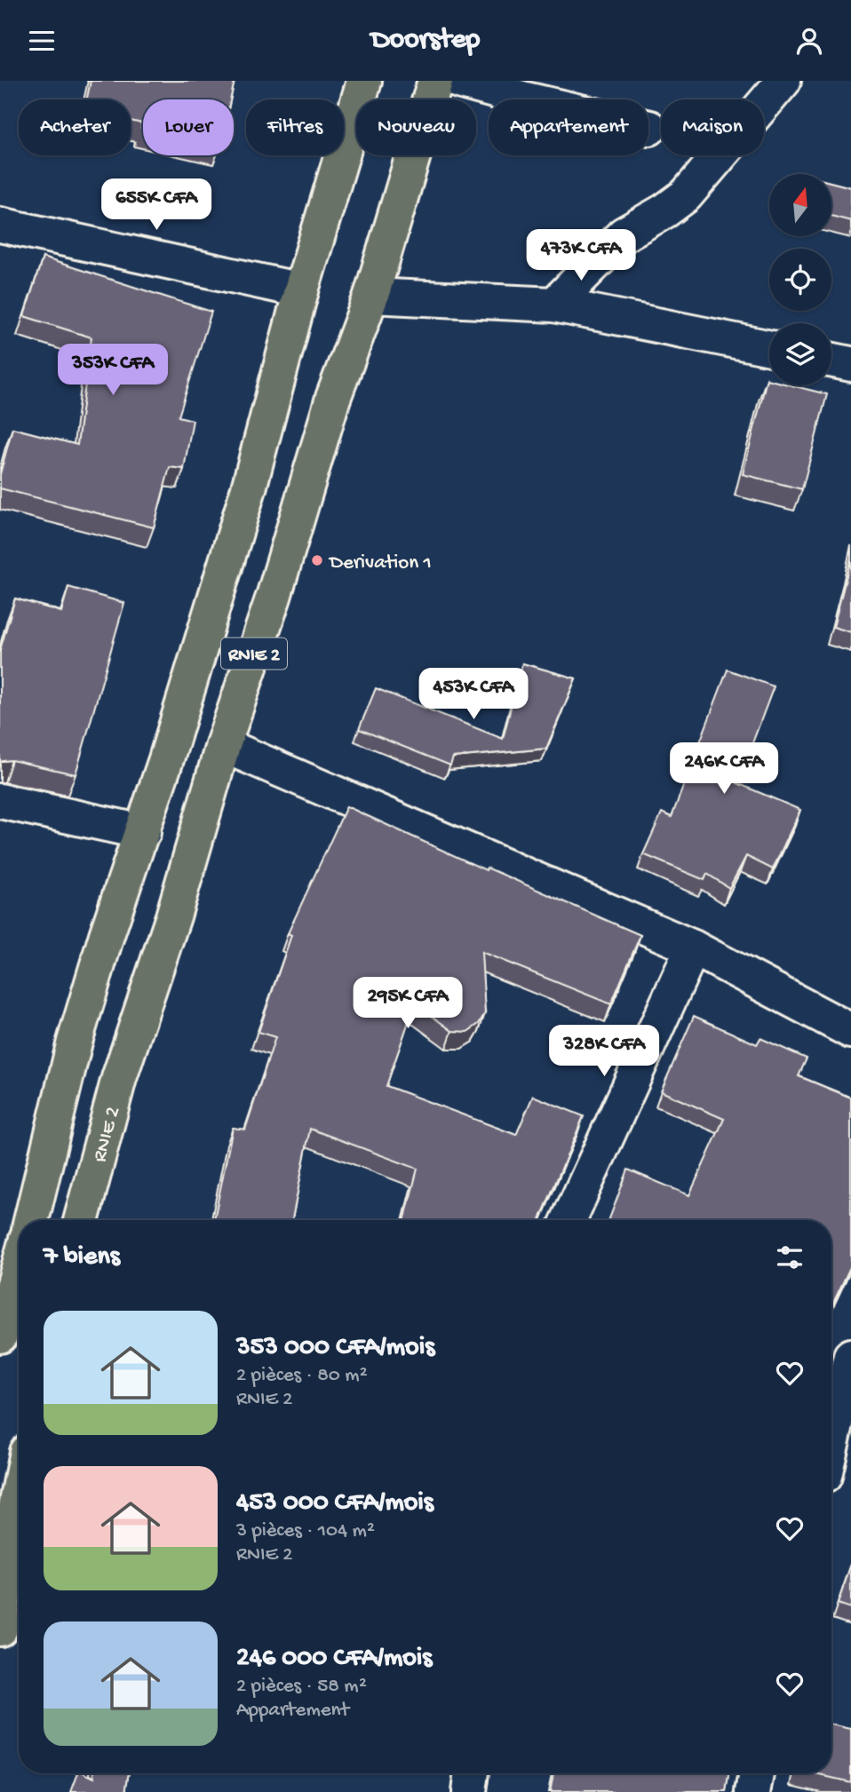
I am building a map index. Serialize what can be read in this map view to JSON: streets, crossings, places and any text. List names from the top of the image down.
{
  "streets": {
    "highway": ["RNIE 2"]
  },
  "places": ["Derivation 1"],
  "north": "top",
  "page": {
    "header": "Doorstep",
    "chip": [
      "Acheter",
      "Louer",
      "Filtres",
      "Nouveau",
      "Appartement",
      "Maison"
    ],
    "price": [
      "655K CFA",
      "473K CFA",
      "353K CFA",
      "453K CFA",
      "246K CFA",
      "295K CFA",
      "328K CFA"
    ],
    "heading": "7 biens",
    "list": [
      {
        "name": "353 000 CFA/mois",
        "note": "2 pièces · 80 m² · RNIE 2"
      },
      {
        "name": "453 000 CFA/mois",
        "note": "3 pièces · 104 m² · RNIE 2"
      },
      {
        "name": "246 000 CFA/mois",
        "note": "2 pièces · 58 m² · Appartement"
      }
    ]
  }
}
